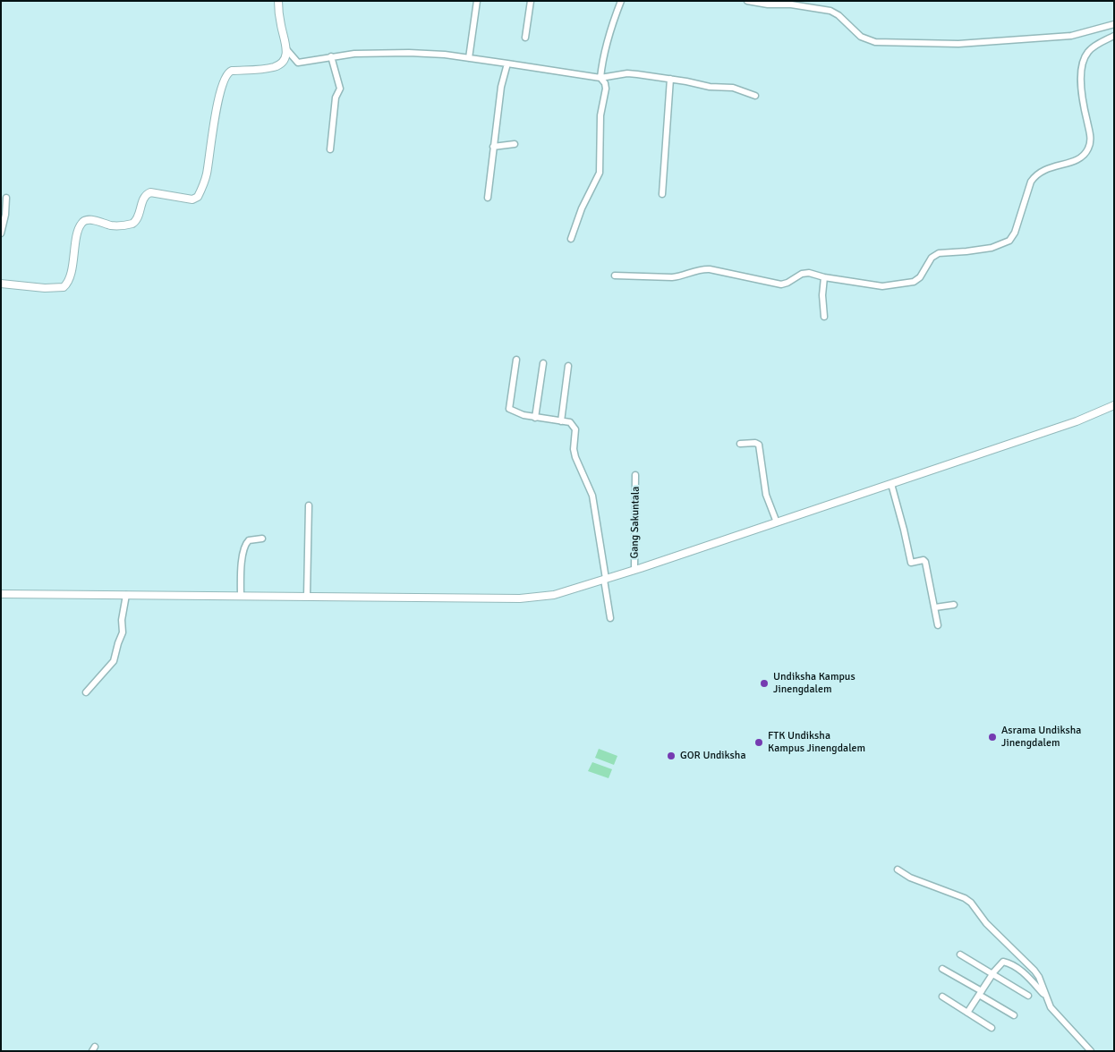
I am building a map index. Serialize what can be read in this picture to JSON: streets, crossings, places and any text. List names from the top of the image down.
{
  "streets": {
    "street": ["Gang Sakuntala"]
  },
  "places": [
    "Undiksha Kampus Jinengdalem",
    "Asrama Undiksha Jinengdalem",
    "FTK Undiksha Kampus Jinengdalem",
    "GOR Undiksha"
  ]
}
